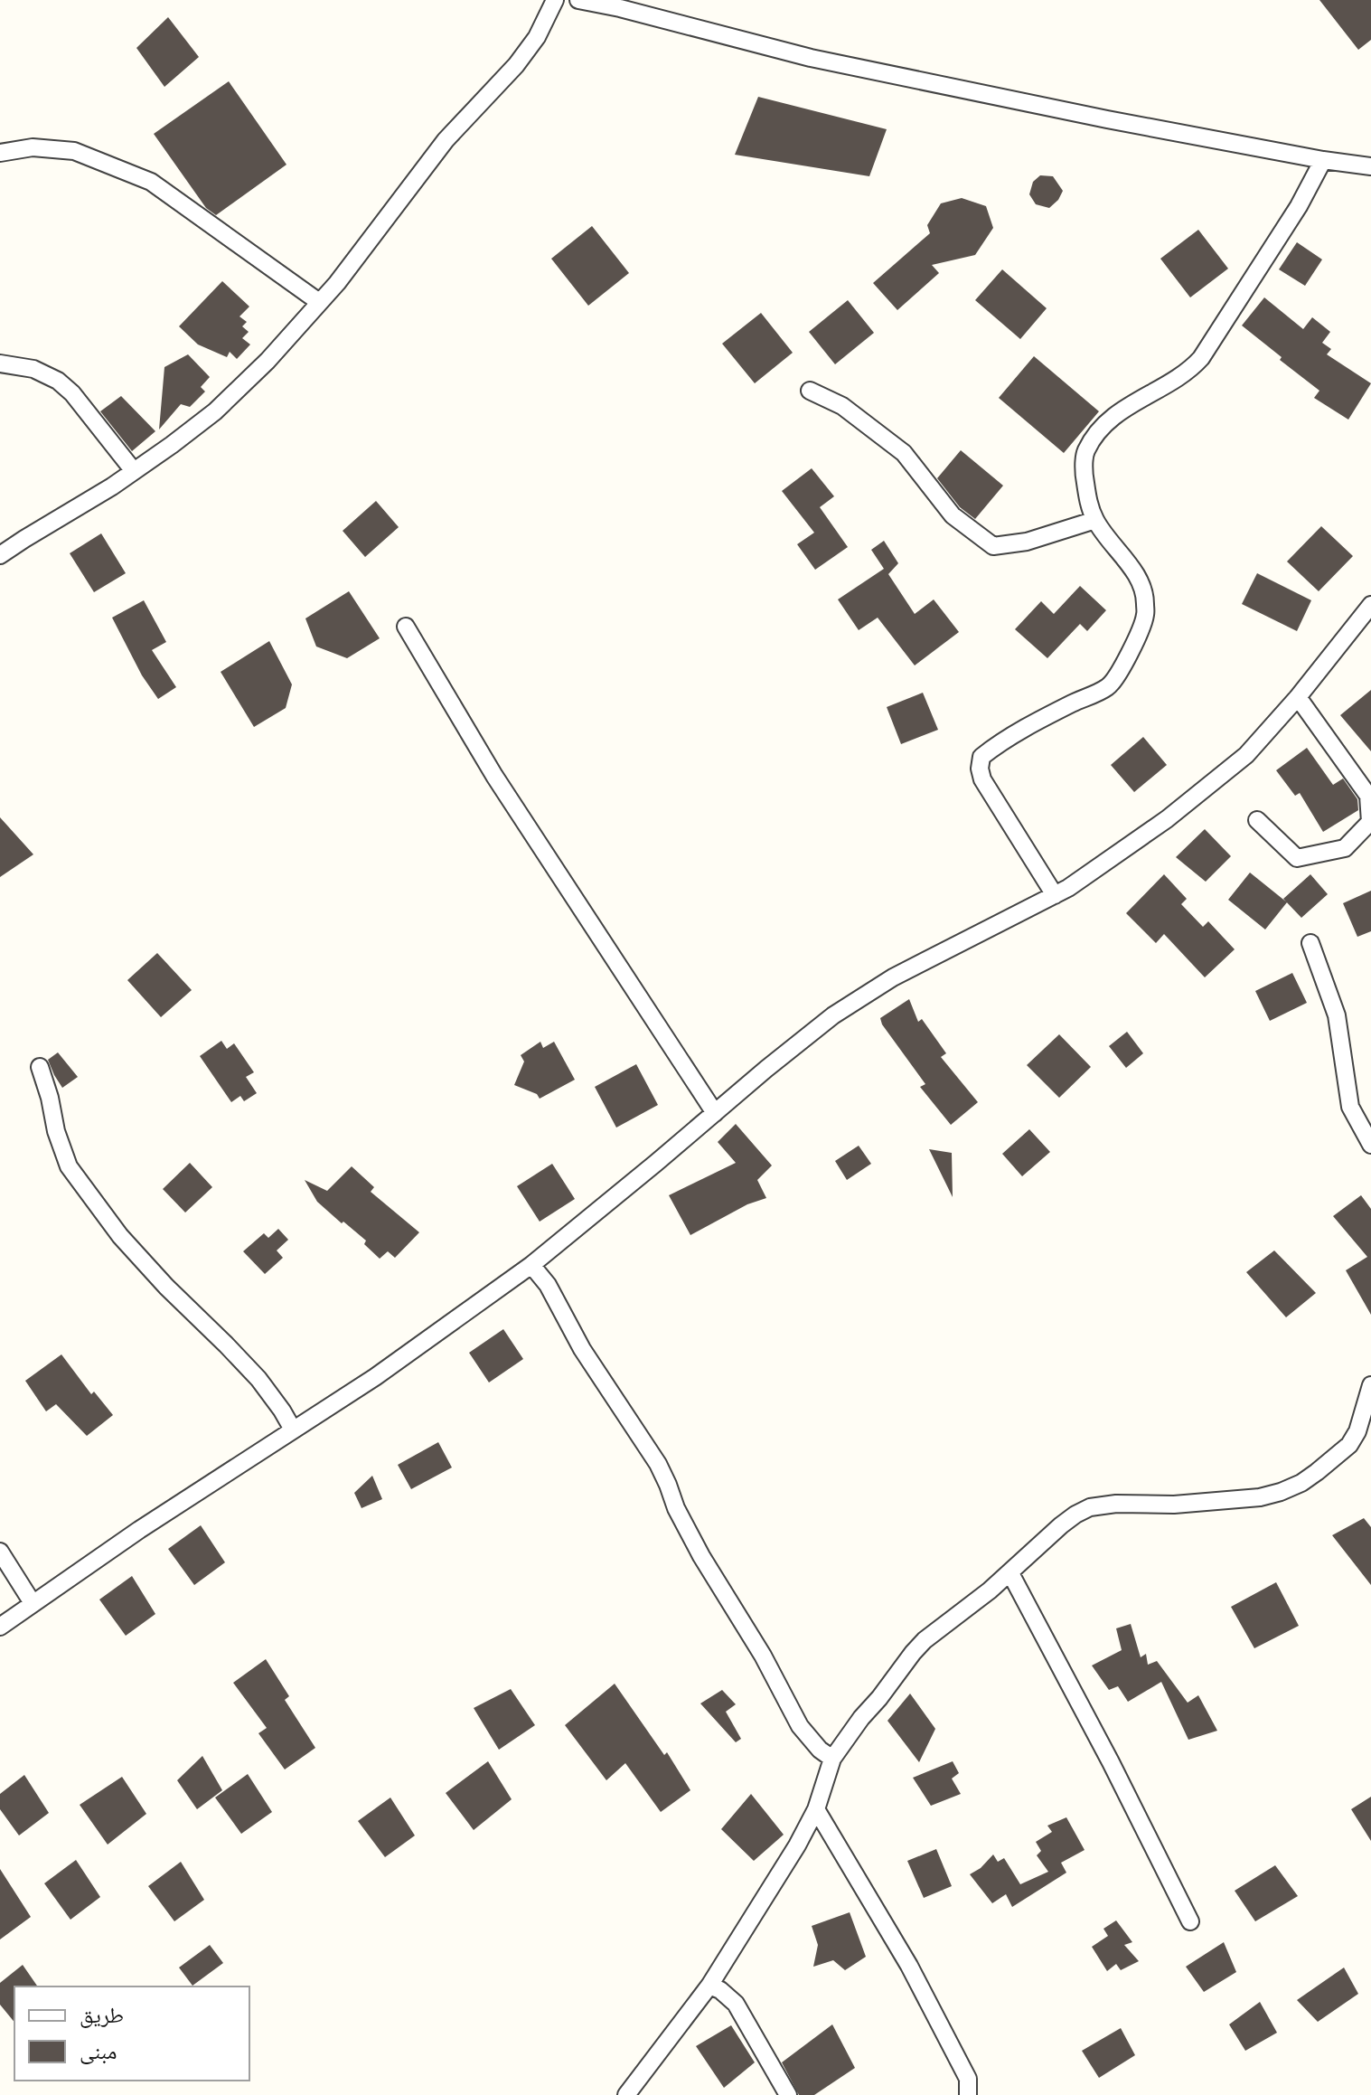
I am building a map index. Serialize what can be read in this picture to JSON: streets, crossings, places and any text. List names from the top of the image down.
{
  "legend": ["طريق", "مبنى"]
}
